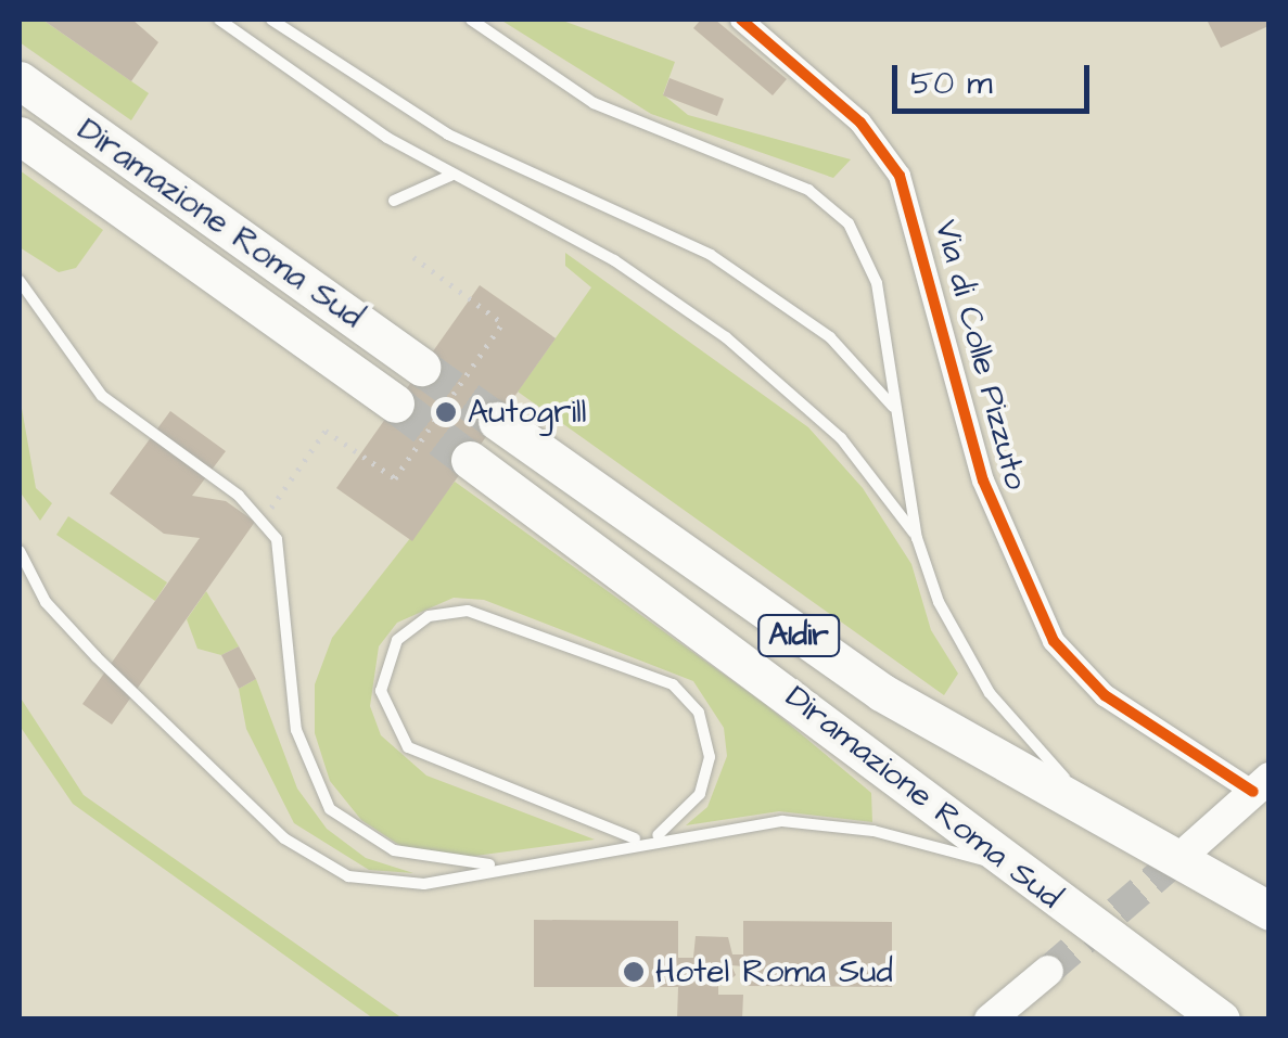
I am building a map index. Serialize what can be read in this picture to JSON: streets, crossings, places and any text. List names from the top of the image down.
{
  "streets": {
    "highway": ["Diramazione Roma Sud", "A1dir"],
    "street": ["Via di Colle Pizzuto"]
  },
  "places": ["Autogrill", "Hotel Roma Sud"],
  "scale_bar": "50 m"
}
